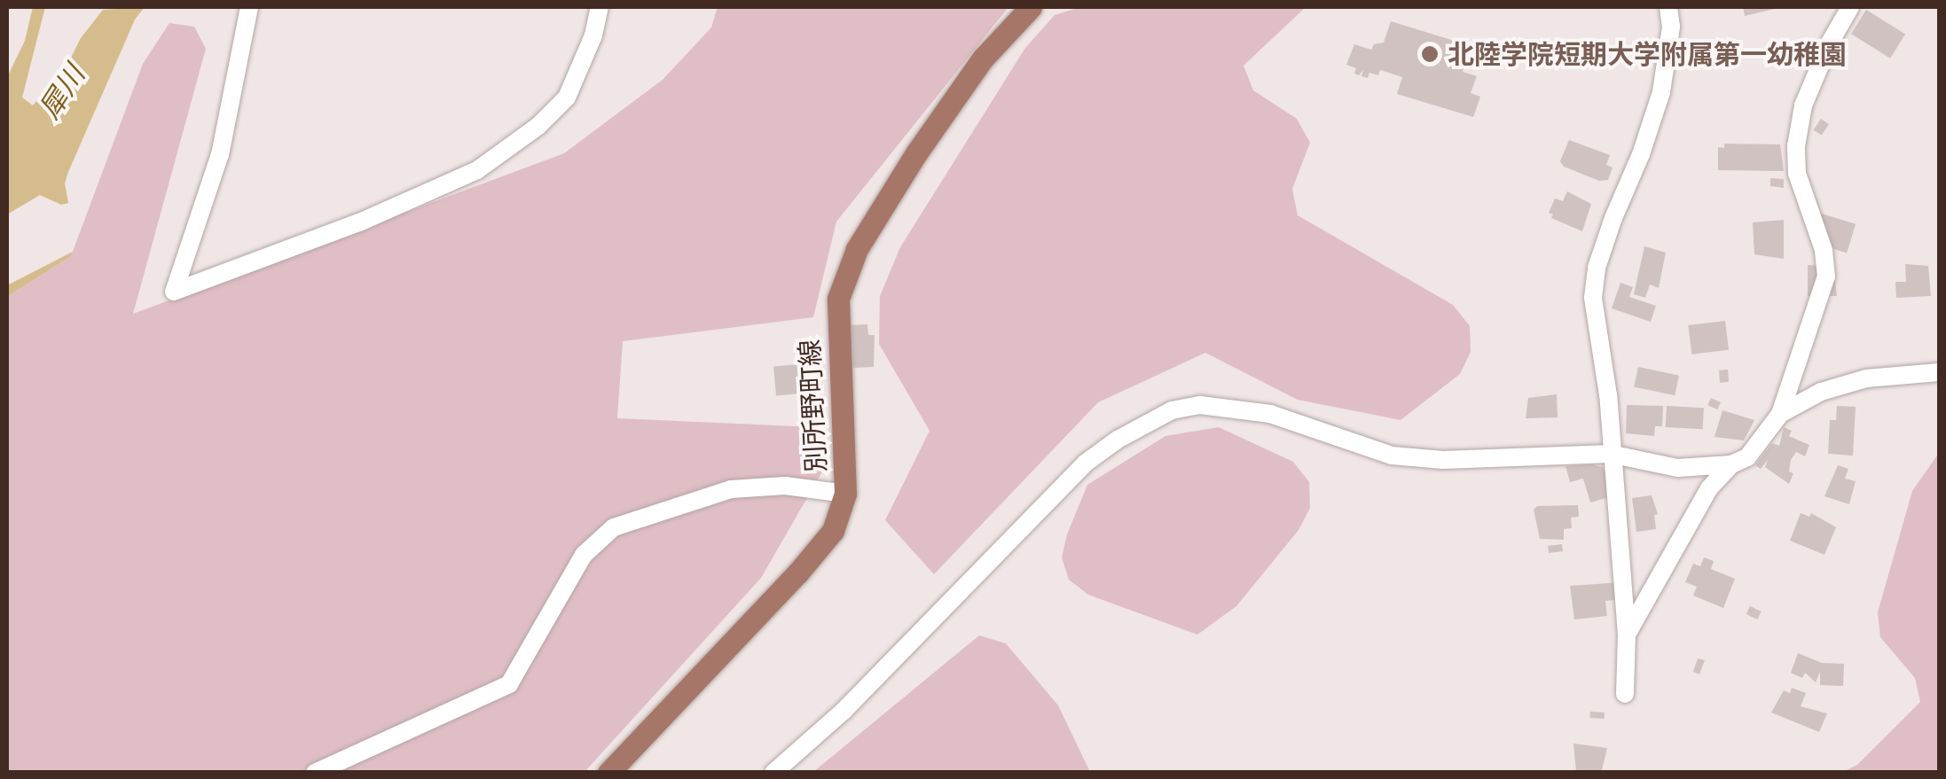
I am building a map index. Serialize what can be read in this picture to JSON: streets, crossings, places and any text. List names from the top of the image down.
{
  "streets": {
    "main road": ["別所野町線"]
  },
  "water": ["犀川"],
  "places": ["北陸学院短期大学附属第一幼稚園"]
}
